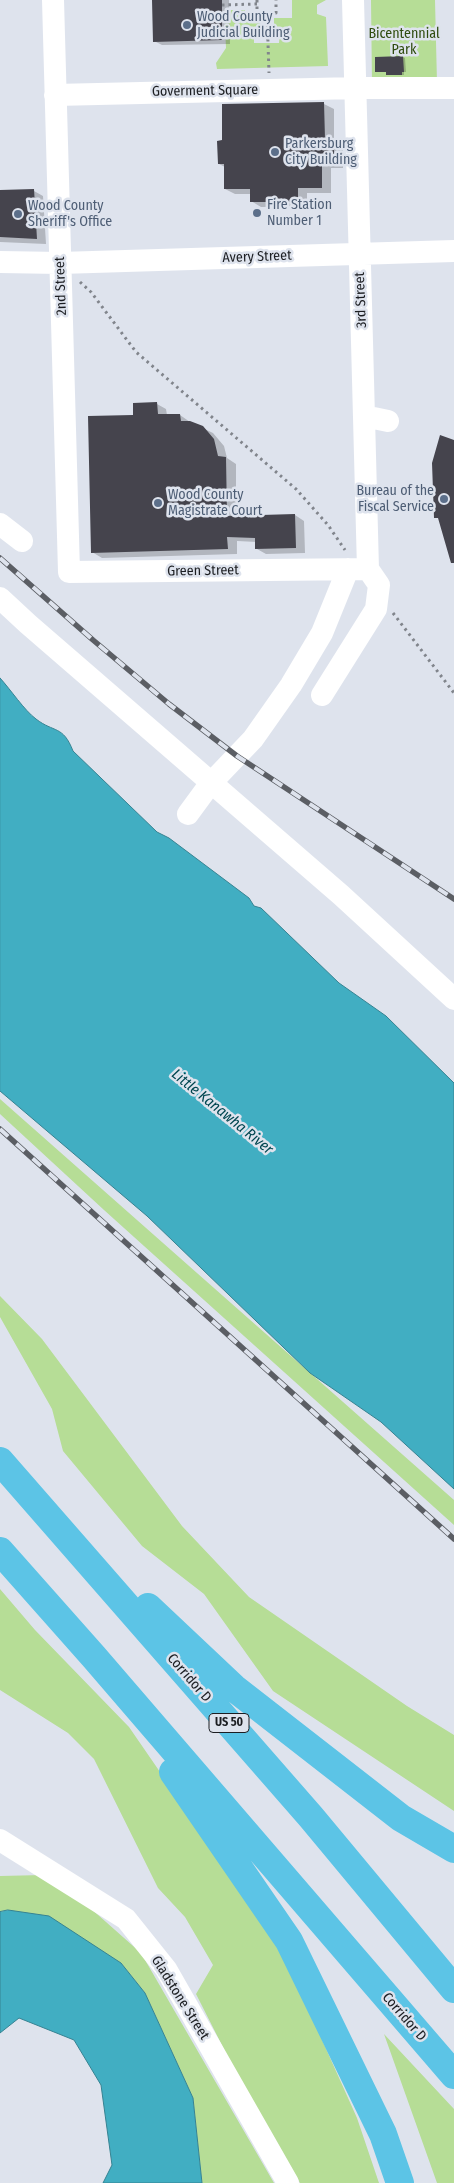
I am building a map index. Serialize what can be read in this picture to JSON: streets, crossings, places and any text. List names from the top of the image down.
{
  "streets": {
    "highway": ["Corridor D", "US 50"],
    "street": [
      "Goverment Square",
      "Avery Street",
      "2nd Street",
      "3rd Street",
      "Green Street",
      "Gladstone Street"
    ]
  },
  "crossings": [
    ["Goverment Square", "2nd Street"],
    ["Goverment Square", "3rd Street"],
    ["Avery Street", "2nd Street"],
    ["Avery Street", "3rd Street"],
    ["2nd Street", "Green Street"],
    ["3rd Street", "Green Street"]
  ],
  "water": ["Little Kanawha River"],
  "parks": ["Bicentennial Park"],
  "places": [
    "Wood County Judicial Building",
    "Parkersburg City Building",
    "Fire Station Number 1",
    "Wood County Sheriff's Office",
    "Bureau of the Fiscal Service",
    "Wood County Magistrate Court"
  ]
}
